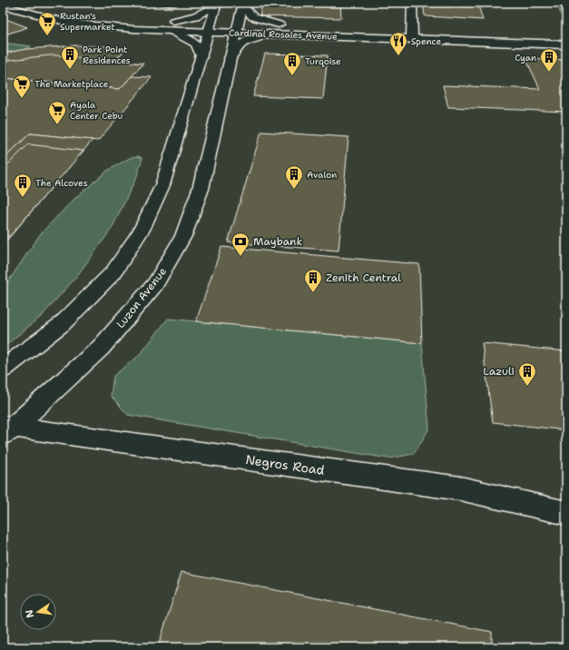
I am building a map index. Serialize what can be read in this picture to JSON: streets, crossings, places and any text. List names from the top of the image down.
{
  "streets": {
    "street": ["Cardinal Rosales Avenue", "Luzon Avenue", "Negros Road"]
  },
  "crossings": [
    ["Cardinal Rosales Avenue", "Luzon Avenue"],
    ["Luzon Avenue", "Negros Road"]
  ],
  "places": {
    "supermarket": ["Rustan's Supermarket", "The Marketplace", "Ayala Center Cebu"],
    "restaurant": ["Spence"],
    "building": [
      "Park Point Residences",
      "Cyan",
      "Turqoise",
      "Avalon",
      "The Alcoves",
      "Zenith Central",
      "Lazuli"
    ],
    "bank": ["Maybank"]
  },
  "north": "left"
}
